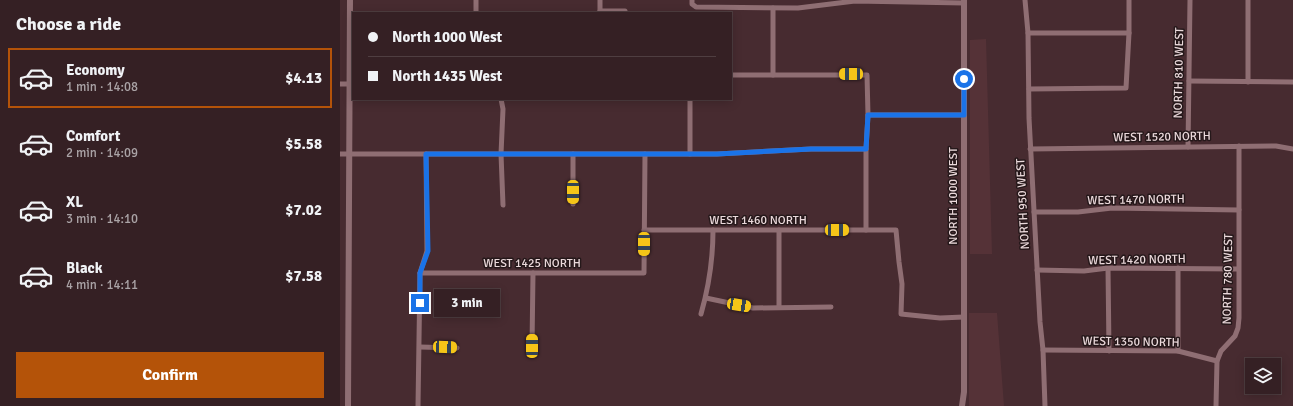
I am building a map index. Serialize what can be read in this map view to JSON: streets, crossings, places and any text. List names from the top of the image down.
{
  "streets": {
    "street": [
      "NORTH 810 WEST",
      "WEST 1520 NORTH",
      "NORTH 1000 WEST",
      "WEST 1470 NORTH",
      "NORTH 950 WEST",
      "WEST 1460 NORTH",
      "WEST 1420 NORTH",
      "WEST 1425 NORTH",
      "NORTH 780 WEST",
      "WEST 1350 NORTH"
    ]
  },
  "crossings": [
    ["NORTH 810 WEST", "WEST 1520 NORTH"],
    ["WEST 1520 NORTH", "NORTH 950 WEST"],
    ["WEST 1520 NORTH", "NORTH 780 WEST"],
    ["NORTH 1000 WEST", "WEST 1460 NORTH"],
    ["WEST 1470 NORTH", "NORTH 950 WEST"],
    ["WEST 1470 NORTH", "NORTH 780 WEST"],
    ["NORTH 950 WEST", "WEST 1420 NORTH"],
    ["NORTH 950 WEST", "WEST 1350 NORTH"],
    ["WEST 1460 NORTH", "WEST 1425 NORTH"],
    ["WEST 1420 NORTH", "NORTH 780 WEST"],
    ["NORTH 780 WEST", "WEST 1350 NORTH"]
  ],
  "page": {
    "heading": "Choose a ride",
    "banner": ["North 1000 West", "North 1435 West"],
    "list": [
      {
        "name": "Economy",
        "note": "1 min · 14:08",
        "value": "$4.13"
      },
      {
        "name": "Comfort",
        "note": "2 min · 14:09",
        "value": "$5.58"
      },
      {
        "name": "XL",
        "note": "3 min · 14:10",
        "value": "$7.02"
      },
      {
        "name": "Black",
        "note": "4 min · 14:11",
        "value": "$7.58"
      }
    ],
    "bubble": "3 min",
    "buttons": "Confirm"
  }
}
